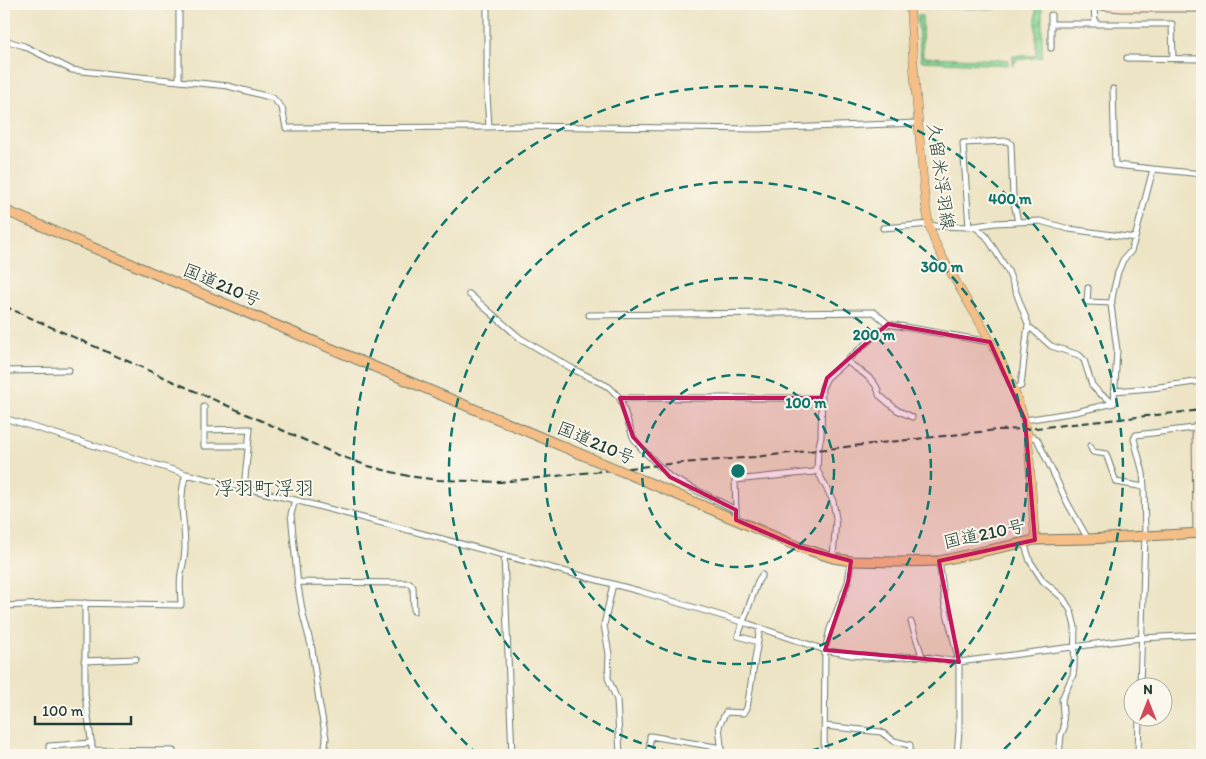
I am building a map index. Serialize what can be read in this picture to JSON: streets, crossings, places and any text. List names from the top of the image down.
{
  "streets": {
    "highway": ["国道210号"],
    "main road": ["久留米浮羽線"]
  },
  "crossings": [
    ["久留米浮羽線", "国道210号"]
  ],
  "districts": ["浮羽町浮羽"],
  "scale_bar": "100 m",
  "north": "top",
  "rings": [
    "400 m",
    "300 m",
    "200 m",
    "100 m"
  ]
}
